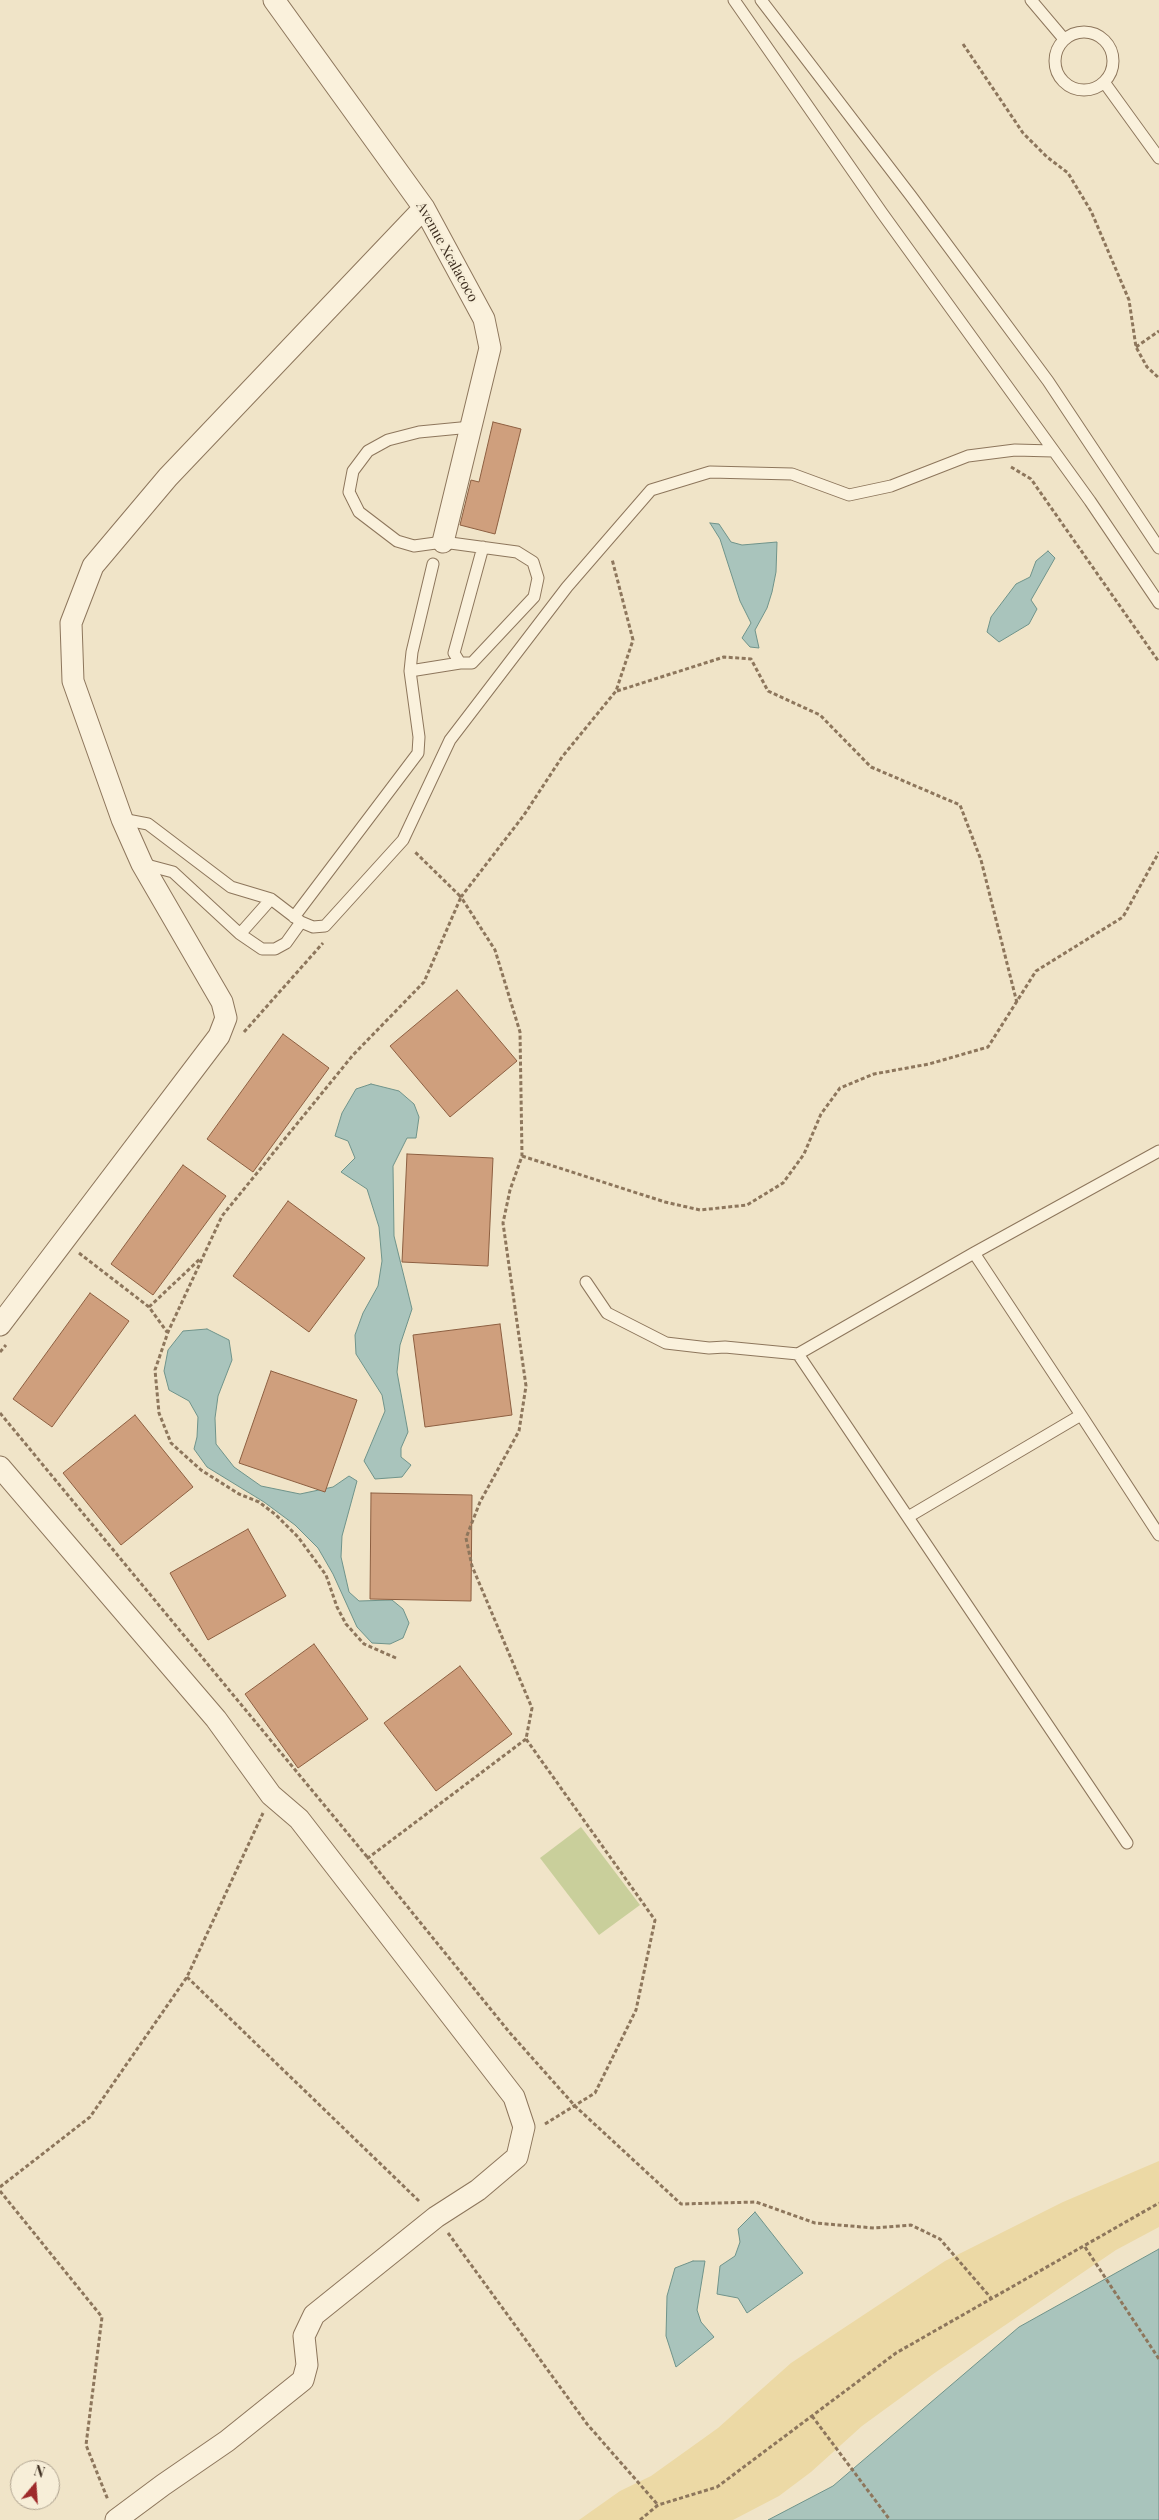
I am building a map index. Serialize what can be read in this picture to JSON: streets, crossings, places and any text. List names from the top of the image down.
{
  "streets": {
    "street": ["Avenue Xcalacoco"]
  },
  "north": "top"
}
